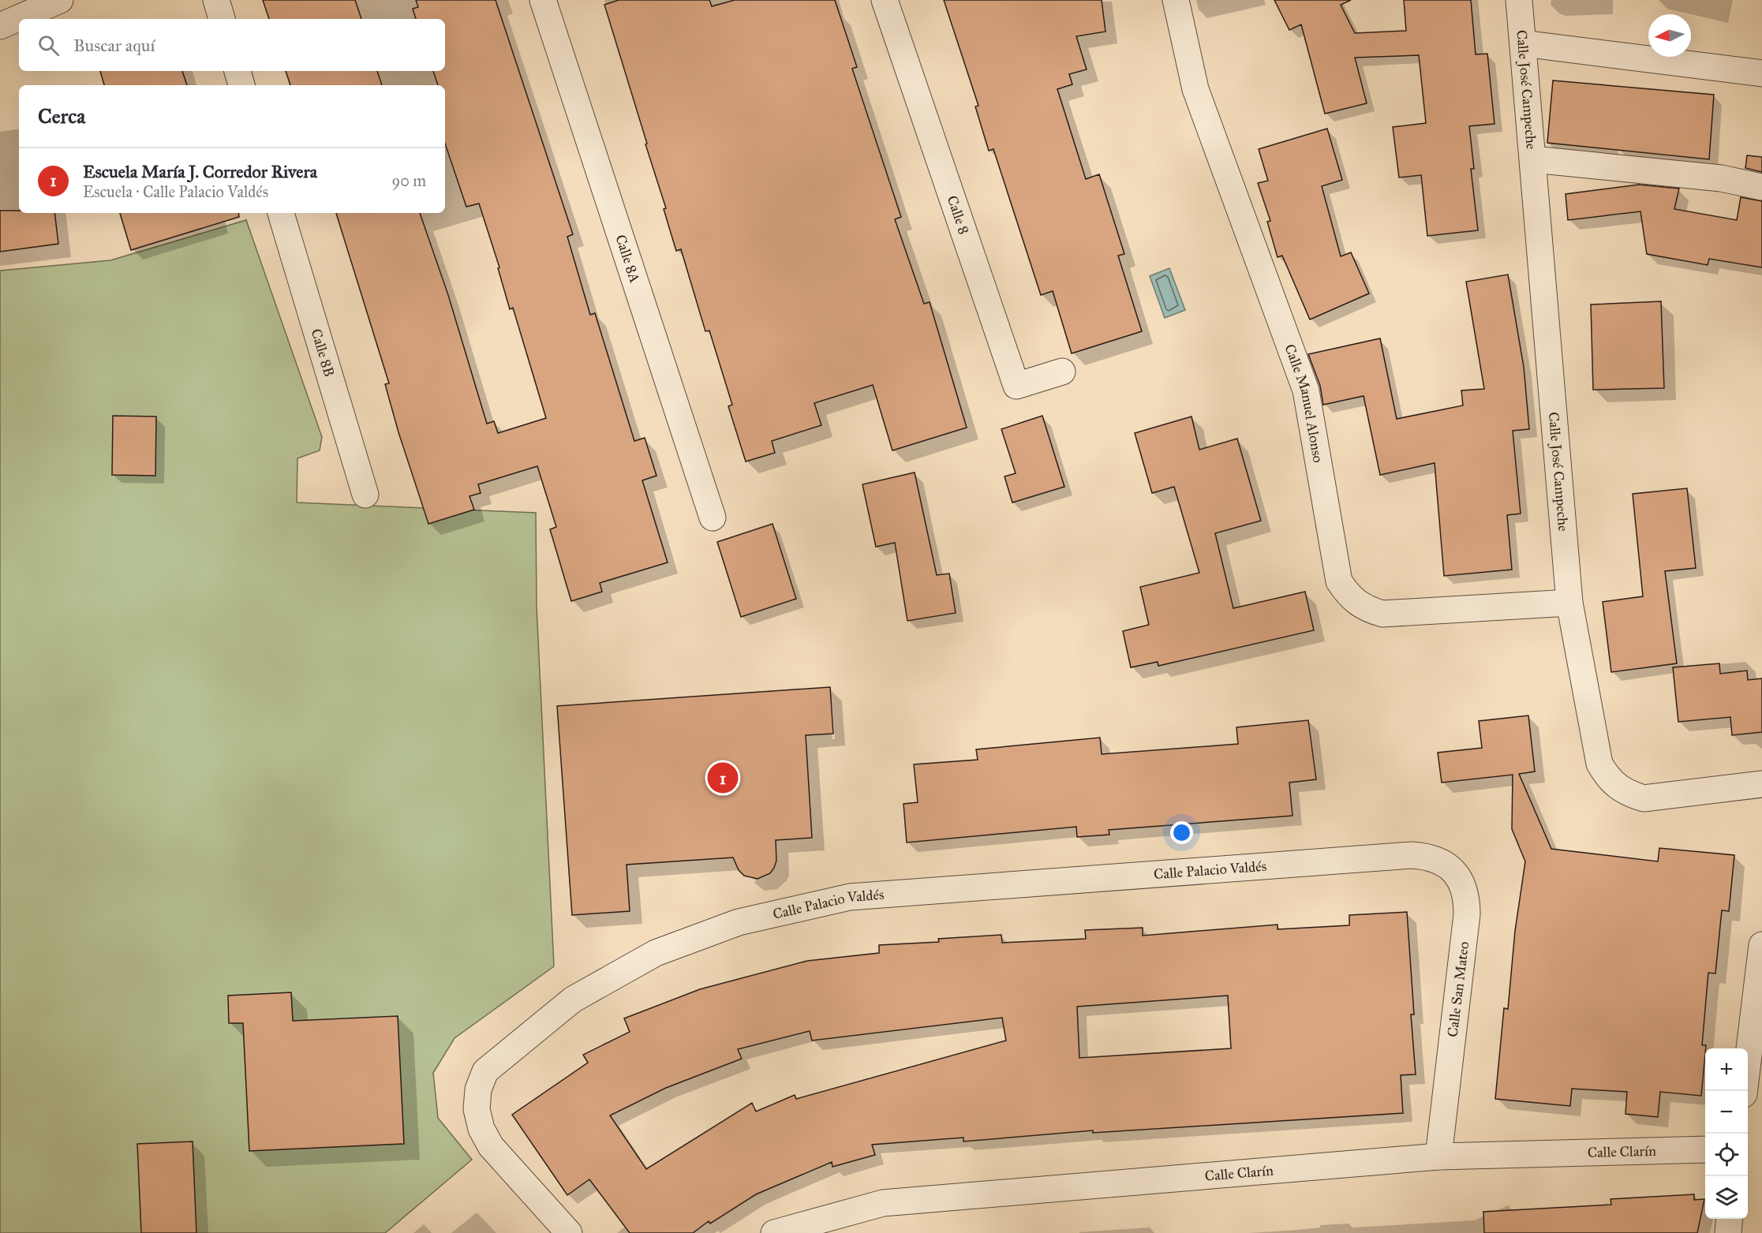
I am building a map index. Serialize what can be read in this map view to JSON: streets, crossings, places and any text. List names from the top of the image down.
{
  "streets": {
    "street": [
      "Calle José Campeche",
      "Calle 8",
      "Calle 8A",
      "Calle 8B",
      "Calle Manuel Alonso",
      "Calle Palacio Valdés",
      "Calle San Mateo",
      "Calle Clarín"
    ]
  },
  "crossings": [
    ["Calle José Campeche", "Calle Manuel Alonso"],
    ["Calle Palacio Valdés", "Calle San Mateo"],
    ["Calle San Mateo", "Calle Clarín"]
  ],
  "north": "left",
  "page": {
    "search": "Buscar aquí",
    "heading": "Cerca",
    "list": [
      {
        "mark": "1",
        "name": "Escuela María J. Corredor Rivera",
        "note": "Escuela · Calle Palacio Valdés",
        "value": "90 m"
      }
    ],
    "pins": "1",
    "map_buttons": ["+", "−"]
  }
}
